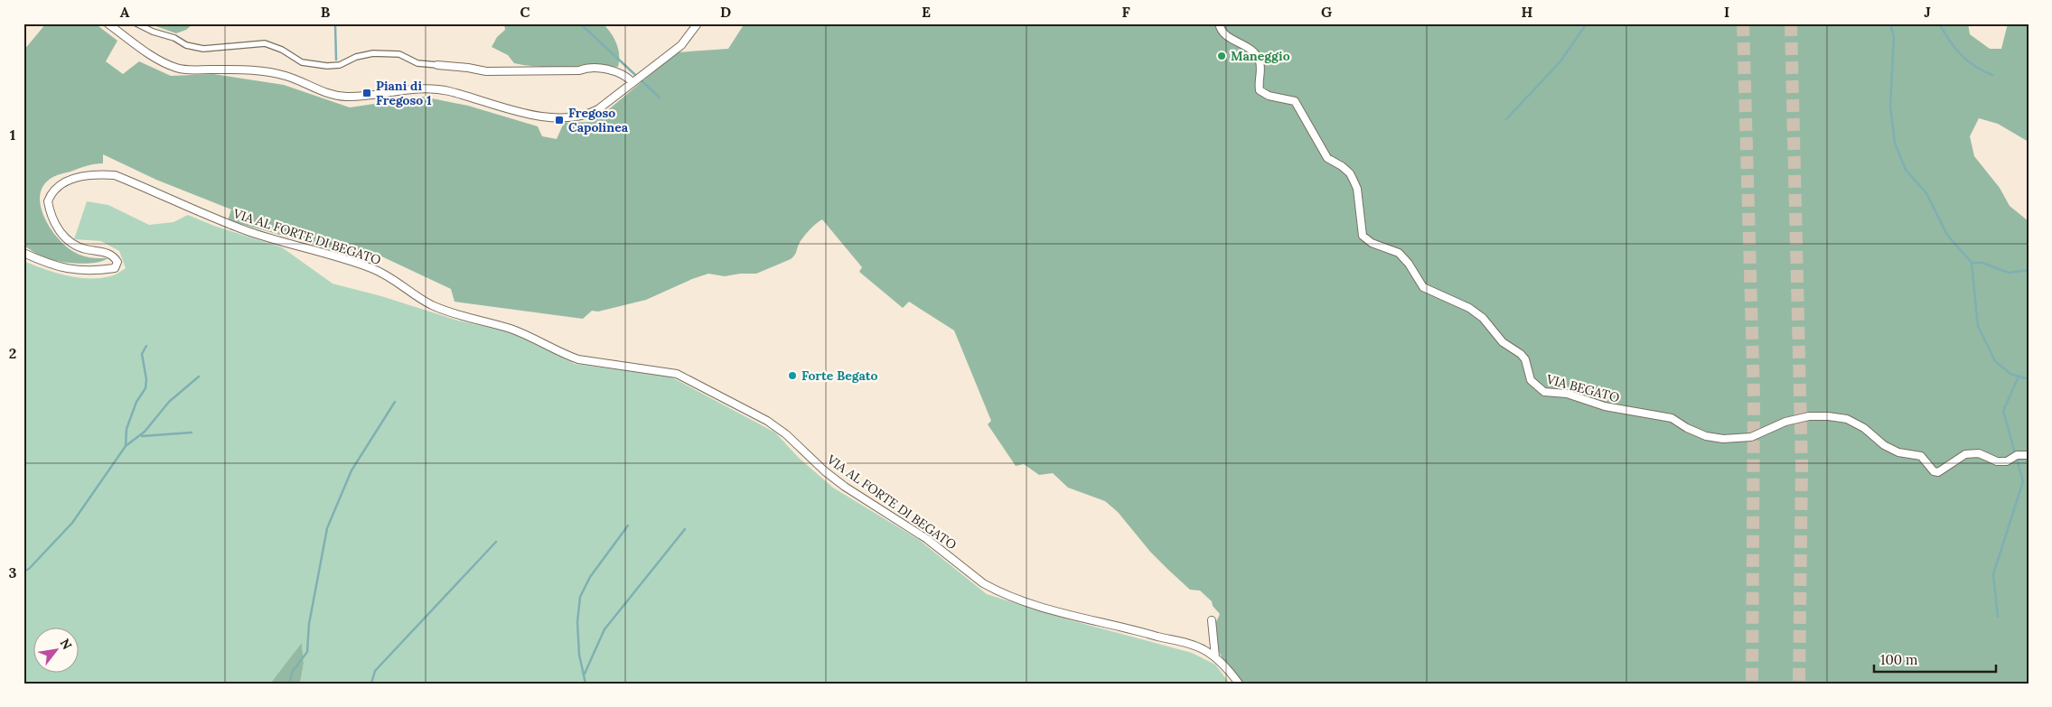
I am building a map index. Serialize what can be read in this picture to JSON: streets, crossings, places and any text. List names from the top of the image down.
{
  "streets": {
    "street": ["VIA AL FORTE DI BEGATO", "VIA BEGATO"]
  },
  "places": {
    "other": ["Maneggio", "Forte Begato"],
    "transit": ["Piani di Fregoso 1", "Fregoso Capolinea"]
  },
  "scale_bar": "100 m",
  "north": "top right",
  "grid": {
    "columns": [
      "A",
      "B",
      "C",
      "D",
      "E",
      "F",
      "G",
      "H",
      "I",
      "J"
    ],
    "rows": ["1", "2", "3"]
  }
}
